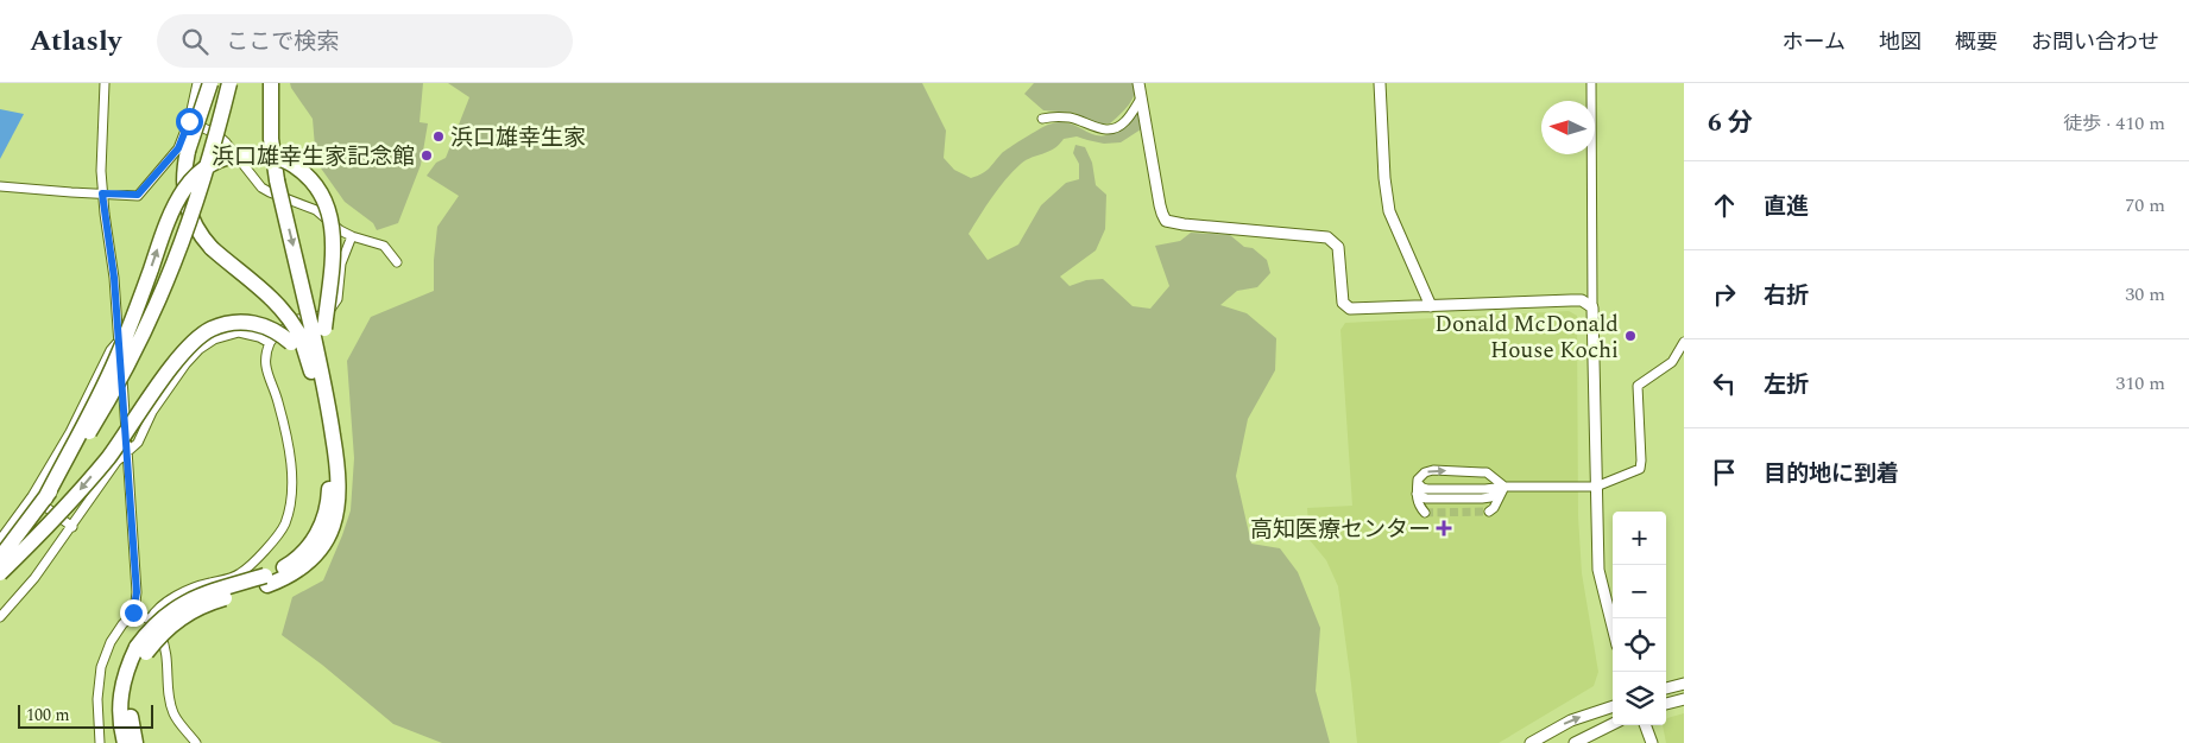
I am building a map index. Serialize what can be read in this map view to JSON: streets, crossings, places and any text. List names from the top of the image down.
{
  "places": {
    "other": ["浜口雄幸生家", "浜口雄幸生家記念館", "Donald McDonald House Kochi"],
    "health": ["高知医療センター"]
  },
  "scale_bar": "100 m",
  "north": "left",
  "page": {
    "header": "Atlasly",
    "search": "ここで検索",
    "nav": [
      "ホーム",
      "地図",
      "概要",
      "お問い合わせ"
    ],
    "heading": ["6 分", "徒歩 · 410 m"],
    "list": [
      ["直進", "70 m"],
      ["右折", "30 m"],
      ["左折", "310 m"],
      "目的地に到着"
    ],
    "map_buttons": ["+", "−"],
    "scale": "100 m"
  }
}
